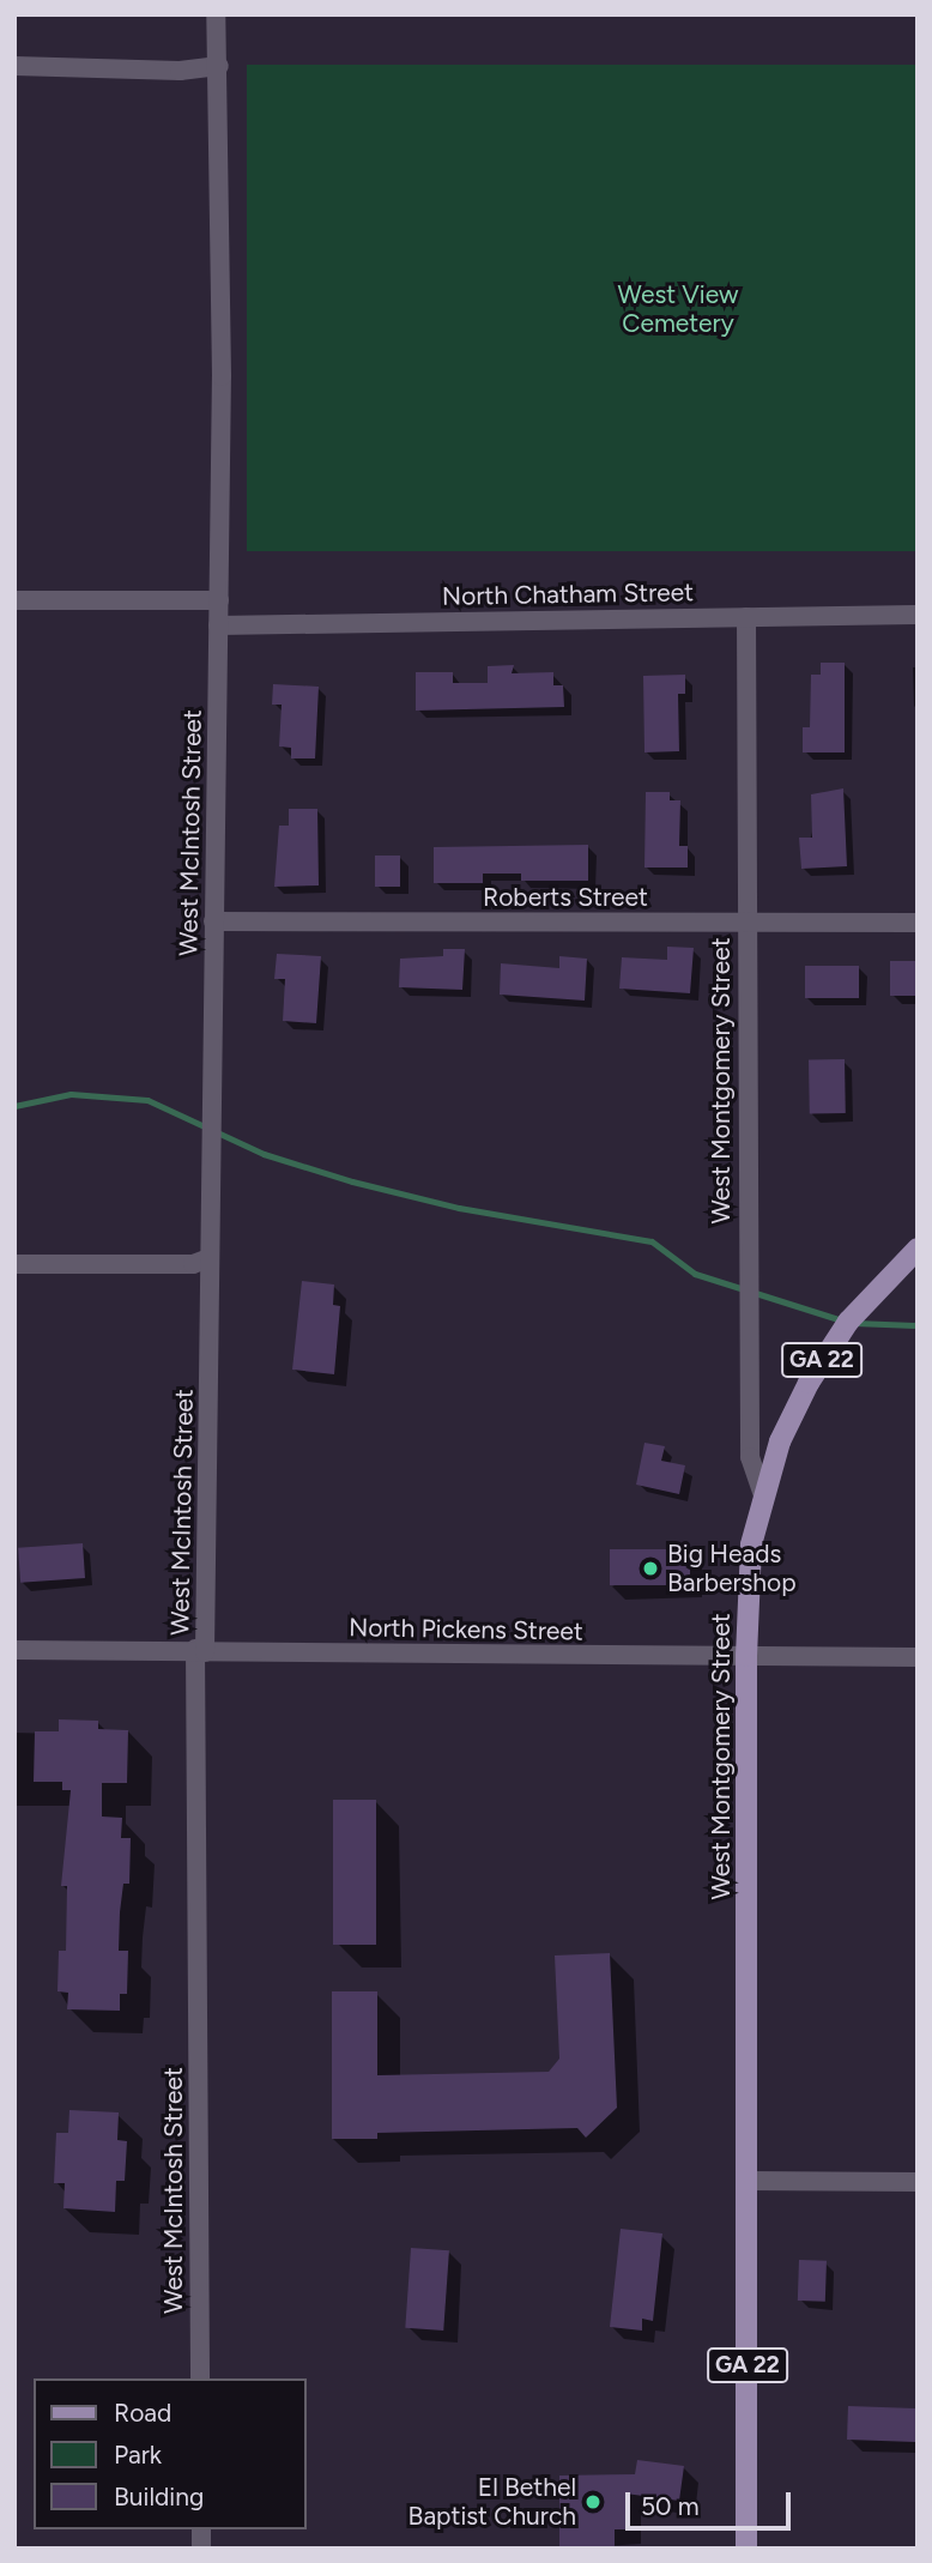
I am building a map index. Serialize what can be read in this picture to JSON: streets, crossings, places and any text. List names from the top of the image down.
{
  "streets": {
    "main road": ["West Montgomery Street", "GA 22"],
    "street": [
      "North Chatham Street",
      "West McIntosh Street",
      "Roberts Street",
      "North Pickens Street"
    ]
  },
  "crossings": [
    ["North Chatham Street", "West McIntosh Street"],
    ["North Chatham Street", "West Montgomery Street"],
    ["West McIntosh Street", "Roberts Street"],
    ["West McIntosh Street", "North Pickens Street"],
    ["Roberts Street", "West Montgomery Street"],
    ["West Montgomery Street", "GA 22"],
    ["West Montgomery Street", "North Pickens Street"]
  ],
  "parks": ["West View Cemetery"],
  "places": ["Big Heads Barbershop", "El Bethel Baptist Church"],
  "legend": ["Road", "Park", "Building"],
  "scale_bar": "50 m"
}
